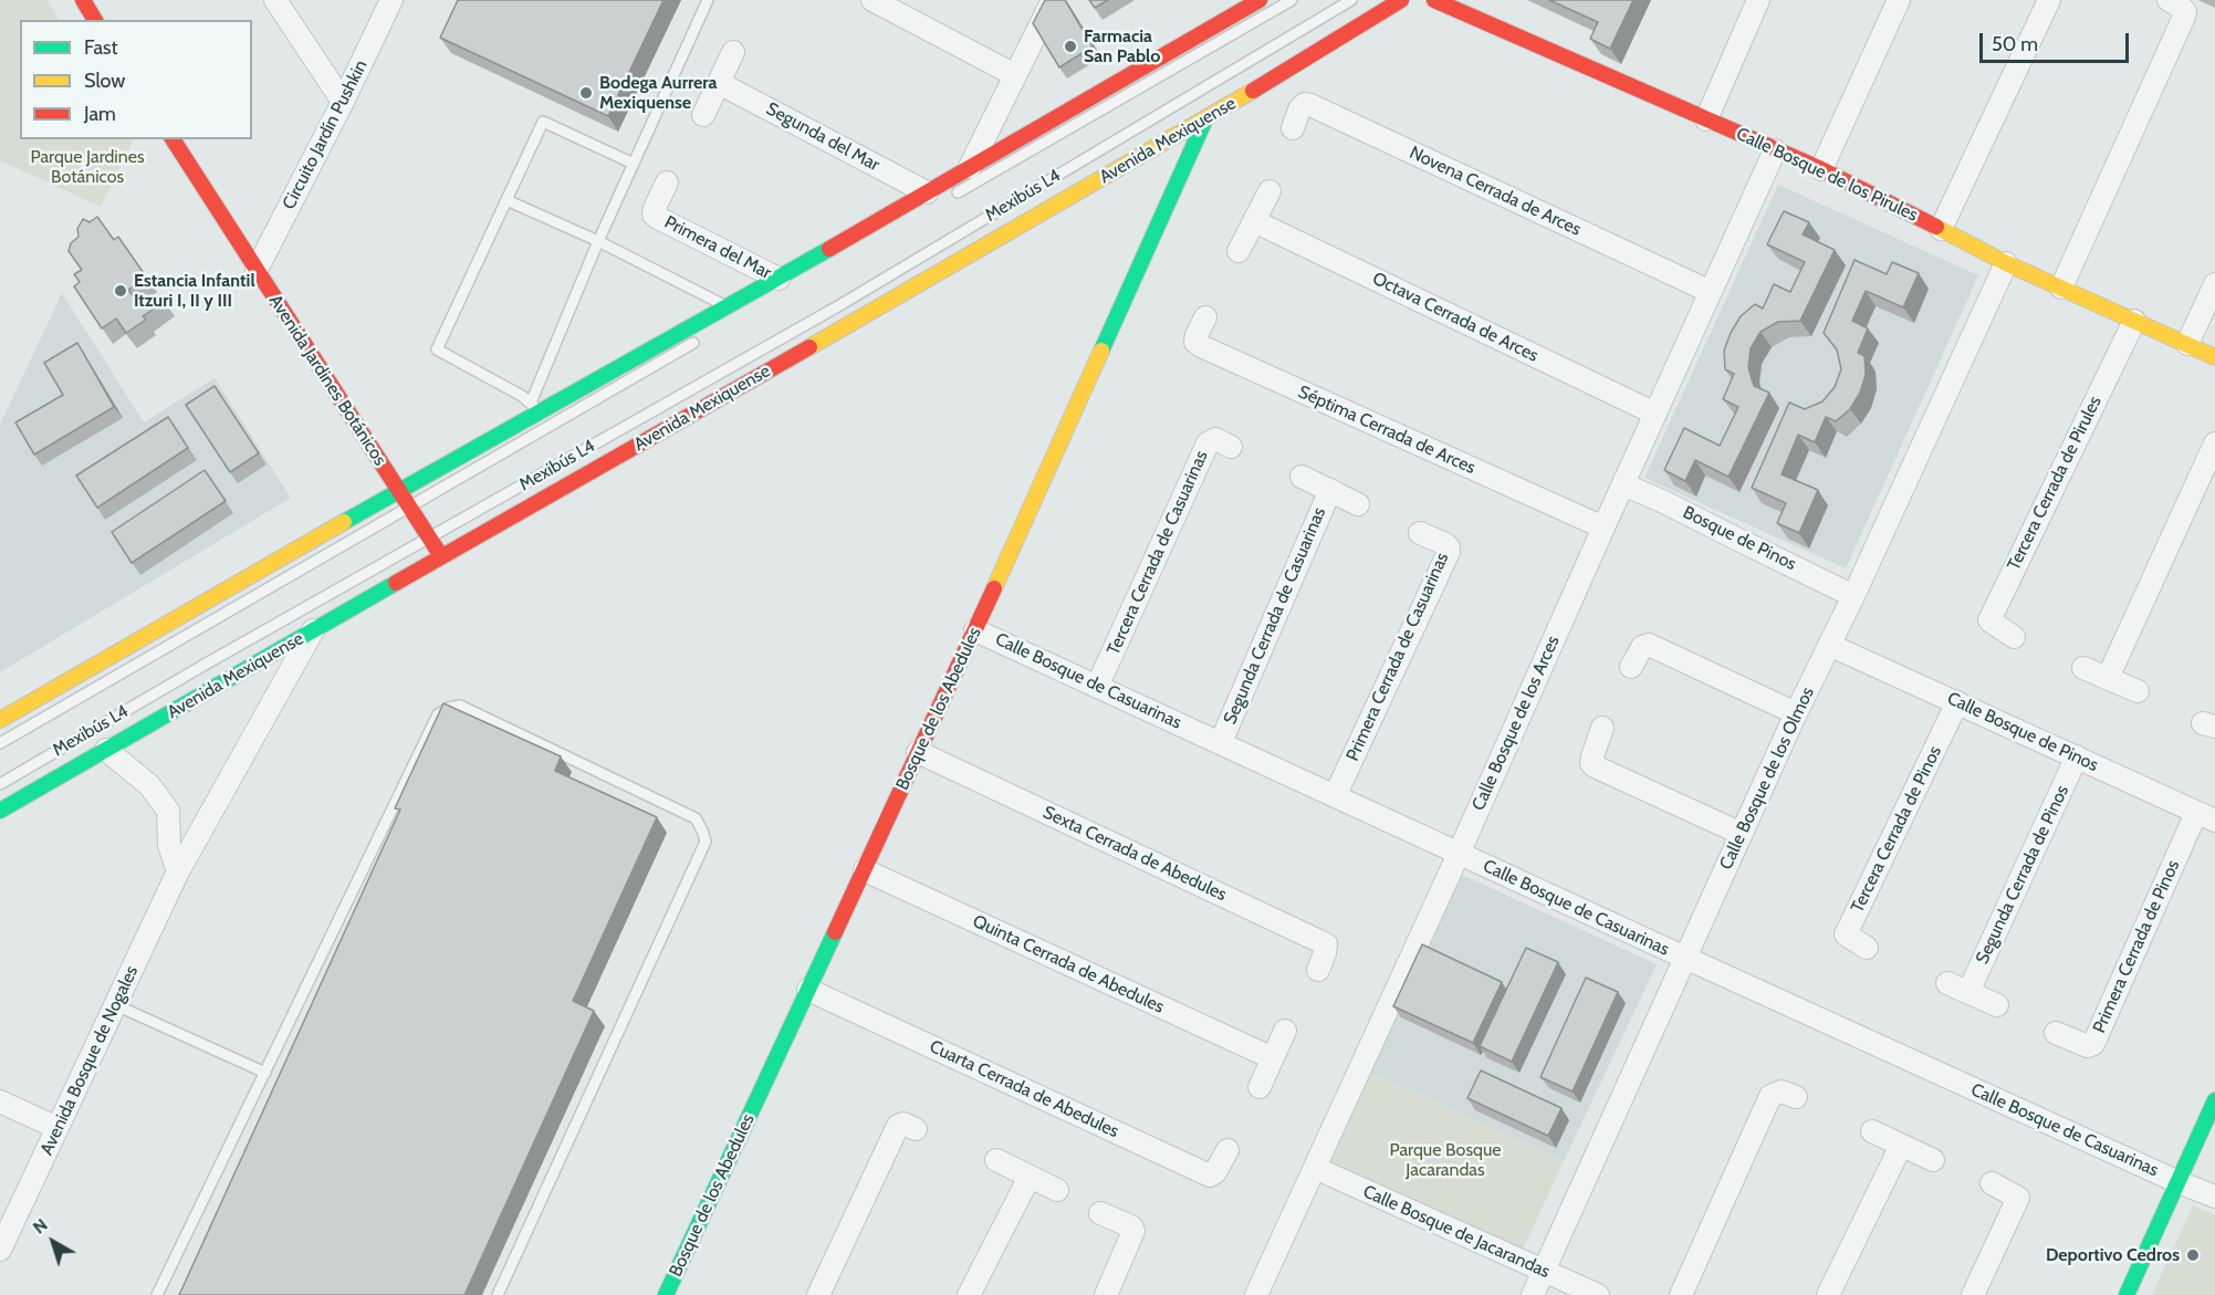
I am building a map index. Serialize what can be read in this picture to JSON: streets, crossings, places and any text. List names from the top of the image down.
{
  "streets": {
    "main road": [
      "Avenida Mexiquense",
      "Calle Bosque de los Pirules",
      "Avenida Jardines Botánicos",
      "Bosque de los Abedules"
    ],
    "street": [
      "Circuito Jardín Pushkin",
      "Segunda del Mar",
      "Novena Cerrada de Arces",
      "Primera del Mar",
      "Octava Cerrada de Arces",
      "Séptima Cerrada de Arces",
      "Tercera Cerrada de Pirules",
      "Bosque de Pinos",
      "Tercera Cerrada de Casuarinas",
      "Segunda Cerrada de Casuarinas",
      "Primera Cerrada de Casuarinas",
      "Calle Bosque de Casuarinas",
      "Calle Bosque de los Arces",
      "Calle Bosque de Pinos",
      "Calle Bosque de los Olmos",
      "Tercera Cerrada de Pinos",
      "Sexta Cerrada de Abedules",
      "Segunda Cerrada de Pinos",
      "Primera Cerrada de Pinos",
      "Quinta Cerrada de Abedules",
      "Avenida Bosque de Nogales",
      "Cuarta Cerrada de Abedules",
      "Calle Bosque de Jacarandas"
    ],
    "lane": ["Mexibús L4"]
  },
  "crossings": [
    ["Circuito Jardín Pushkin", "Avenida Jardines Botánicos"],
    ["Segunda del Mar", "Mexibús L4"],
    ["Avenida Mexiquense", "Avenida Jardines Botánicos"],
    ["Avenida Mexiquense", "Bosque de los Abedules"],
    ["Avenida Mexiquense", "Avenida Bosque de Nogales"],
    ["Calle Bosque de los Pirules", "Tercera Cerrada de Pirules"],
    ["Calle Bosque de los Pirules", "Calle Bosque de los Arces"],
    ["Calle Bosque de los Pirules", "Calle Bosque de los Olmos"],
    ["Novena Cerrada de Arces", "Calle Bosque de los Arces"],
    ["Mexibús L4", "Avenida Jardines Botánicos"],
    ["Octava Cerrada de Arces", "Calle Bosque de los Arces"],
    ["Séptima Cerrada de Arces", "Calle Bosque de los Arces"],
    ["Bosque de Pinos", "Calle Bosque de los Arces"],
    ["Bosque de Pinos", "Calle Bosque de los Olmos"],
    ["Tercera Cerrada de Casuarinas", "Calle Bosque de Casuarinas"],
    ["Segunda Cerrada de Casuarinas", "Calle Bosque de Casuarinas"],
    ["Primera Cerrada de Casuarinas", "Calle Bosque de Casuarinas"],
    ["Calle Bosque de Casuarinas", "Bosque de los Abedules"],
    ["Calle Bosque de Casuarinas", "Calle Bosque de los Arces"],
    ["Calle Bosque de Casuarinas", "Calle Bosque de los Olmos"],
    ["Bosque de los Abedules", "Sexta Cerrada de Abedules"],
    ["Bosque de los Abedules", "Quinta Cerrada de Abedules"],
    ["Bosque de los Abedules", "Cuarta Cerrada de Abedules"],
    ["Calle Bosque de los Arces", "Calle Bosque de Jacarandas"],
    ["Calle Bosque de Pinos", "Calle Bosque de los Olmos"],
    ["Calle Bosque de Pinos", "Tercera Cerrada de Pinos"],
    ["Calle Bosque de Pinos", "Segunda Cerrada de Pinos"],
    ["Calle Bosque de Pinos", "Primera Cerrada de Pinos"],
    ["Calle Bosque de los Olmos", "Calle Bosque de Jacarandas"]
  ],
  "parks": ["Parque Jardines Botánicos", "Parque Bosque Jacarandas"],
  "places": [
    "Farmacia San Pablo",
    "Bodega Aurrera Mexiquense",
    "Estancia Infantil Itzuri I, II y III",
    "Deportivo Cedros"
  ],
  "legend": ["Fast", "Slow", "Jam"],
  "scale_bar": "50 m",
  "north": "top left"
}
